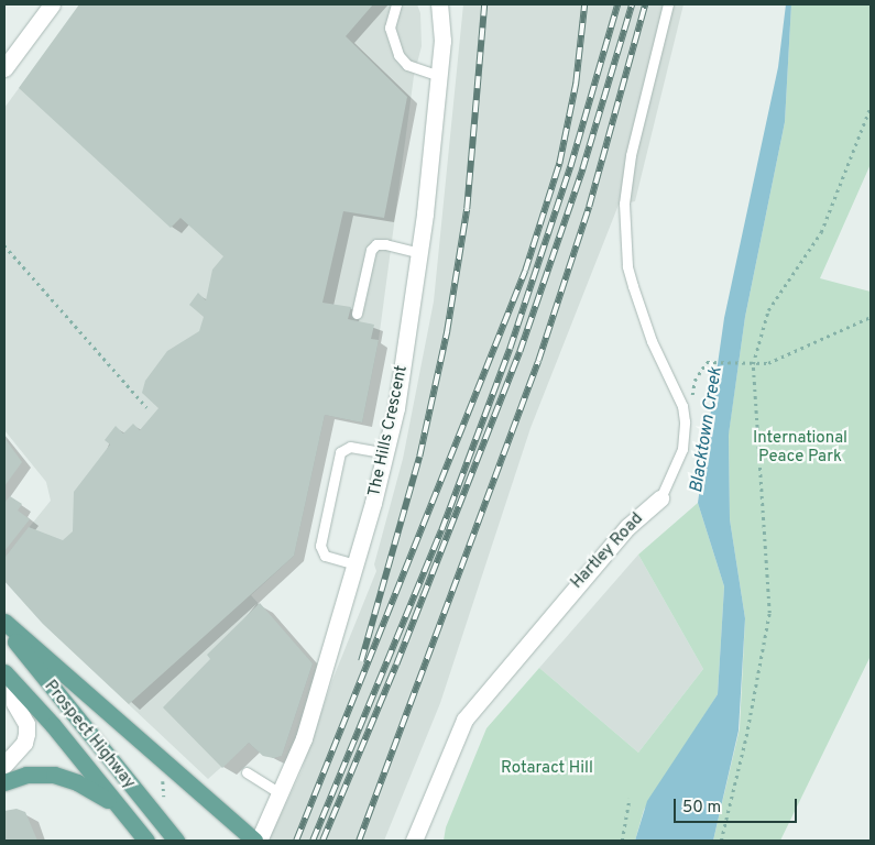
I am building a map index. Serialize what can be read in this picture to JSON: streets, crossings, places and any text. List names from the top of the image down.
{
  "streets": {
    "main road": ["Prospect Highway"],
    "street": ["The Hills Crescent", "Hartley Road"]
  },
  "water": ["Blacktown Creek"],
  "parks": ["International Peace Park", "Rotaract Hill"],
  "scale_bar": "50 m"
}
